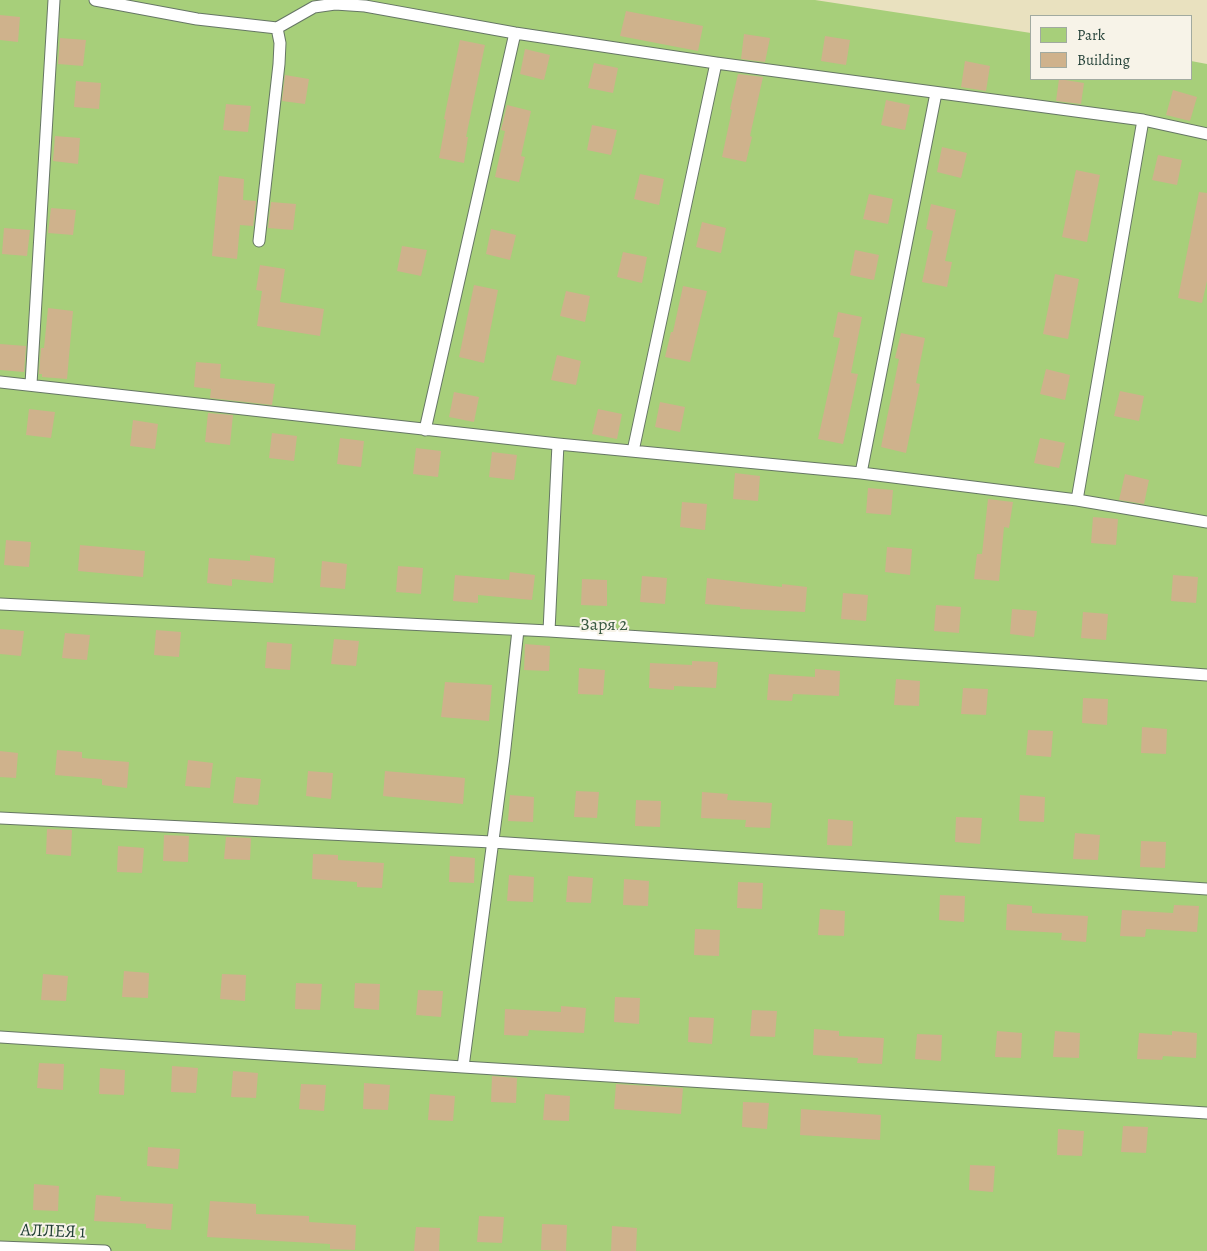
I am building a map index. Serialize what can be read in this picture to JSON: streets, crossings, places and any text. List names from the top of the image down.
{
  "streets": {
    "lane": ["АЛЛЕЯ 1"]
  },
  "parks": ["Заря 2"],
  "legend": ["Park", "Building"]
}
